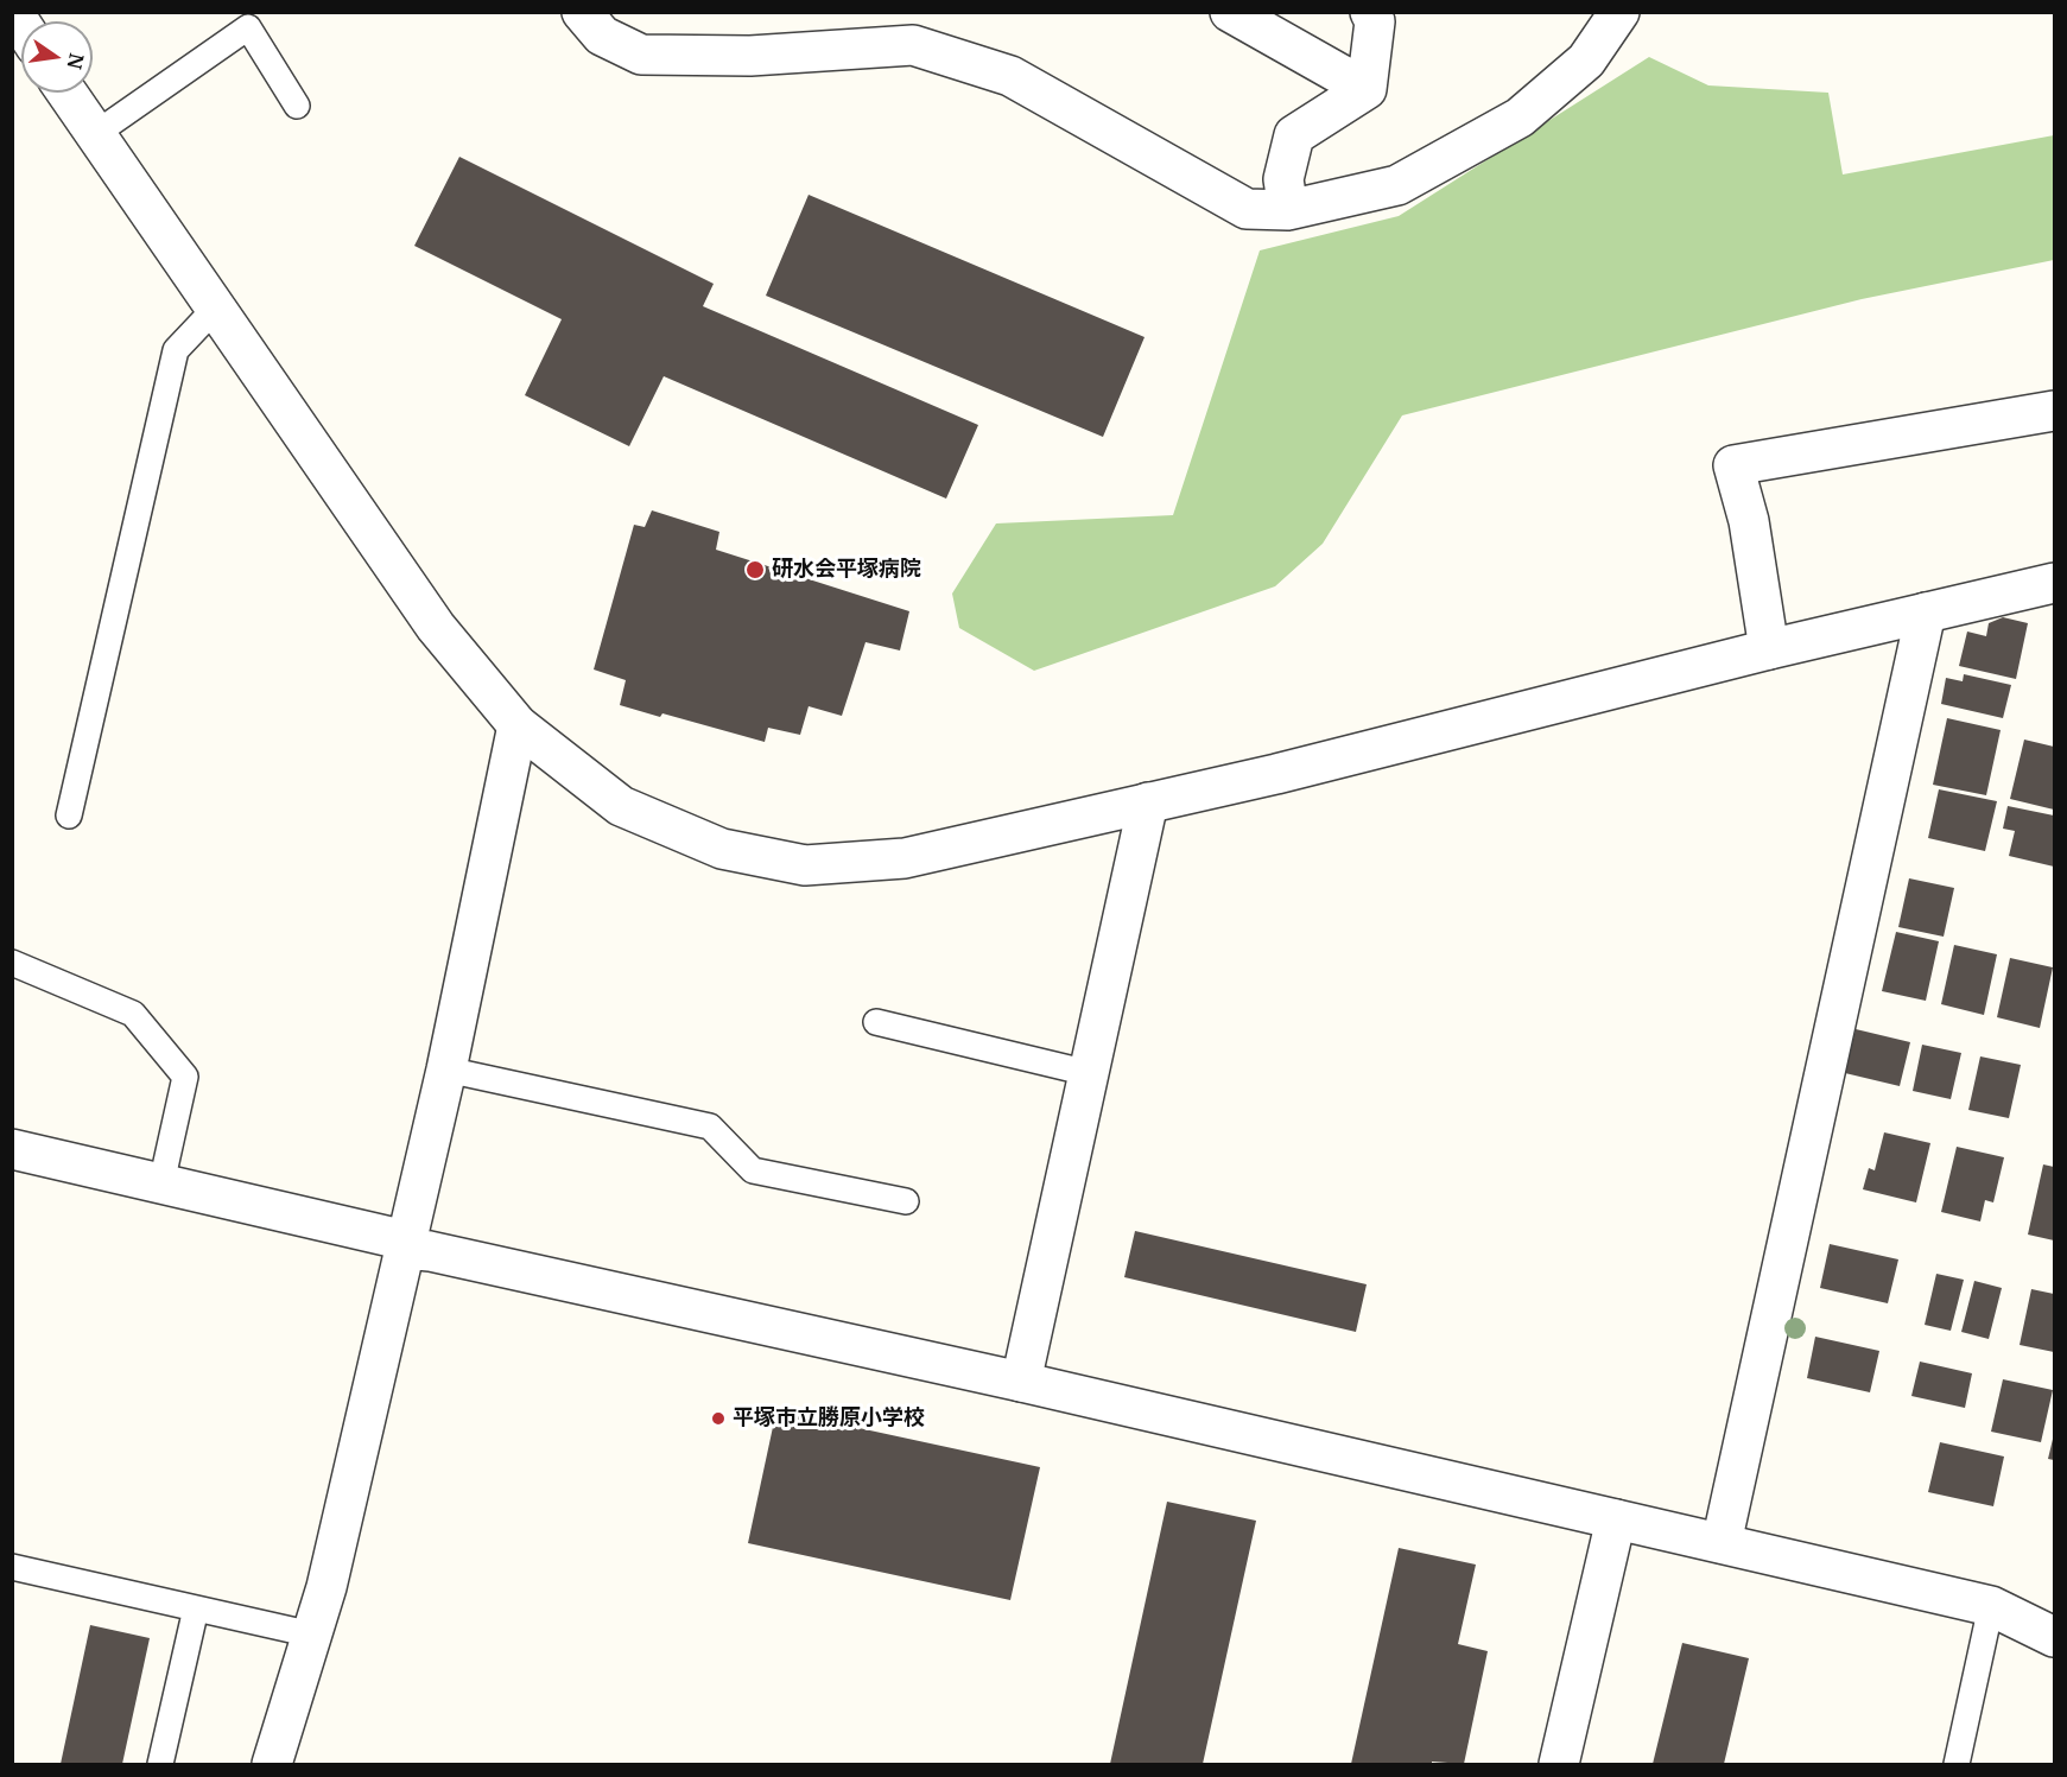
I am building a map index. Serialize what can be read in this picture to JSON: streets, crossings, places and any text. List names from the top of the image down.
{
  "places": ["研水会平塚病院", "平塚市立勝原小学校"],
  "north": "right"
}
